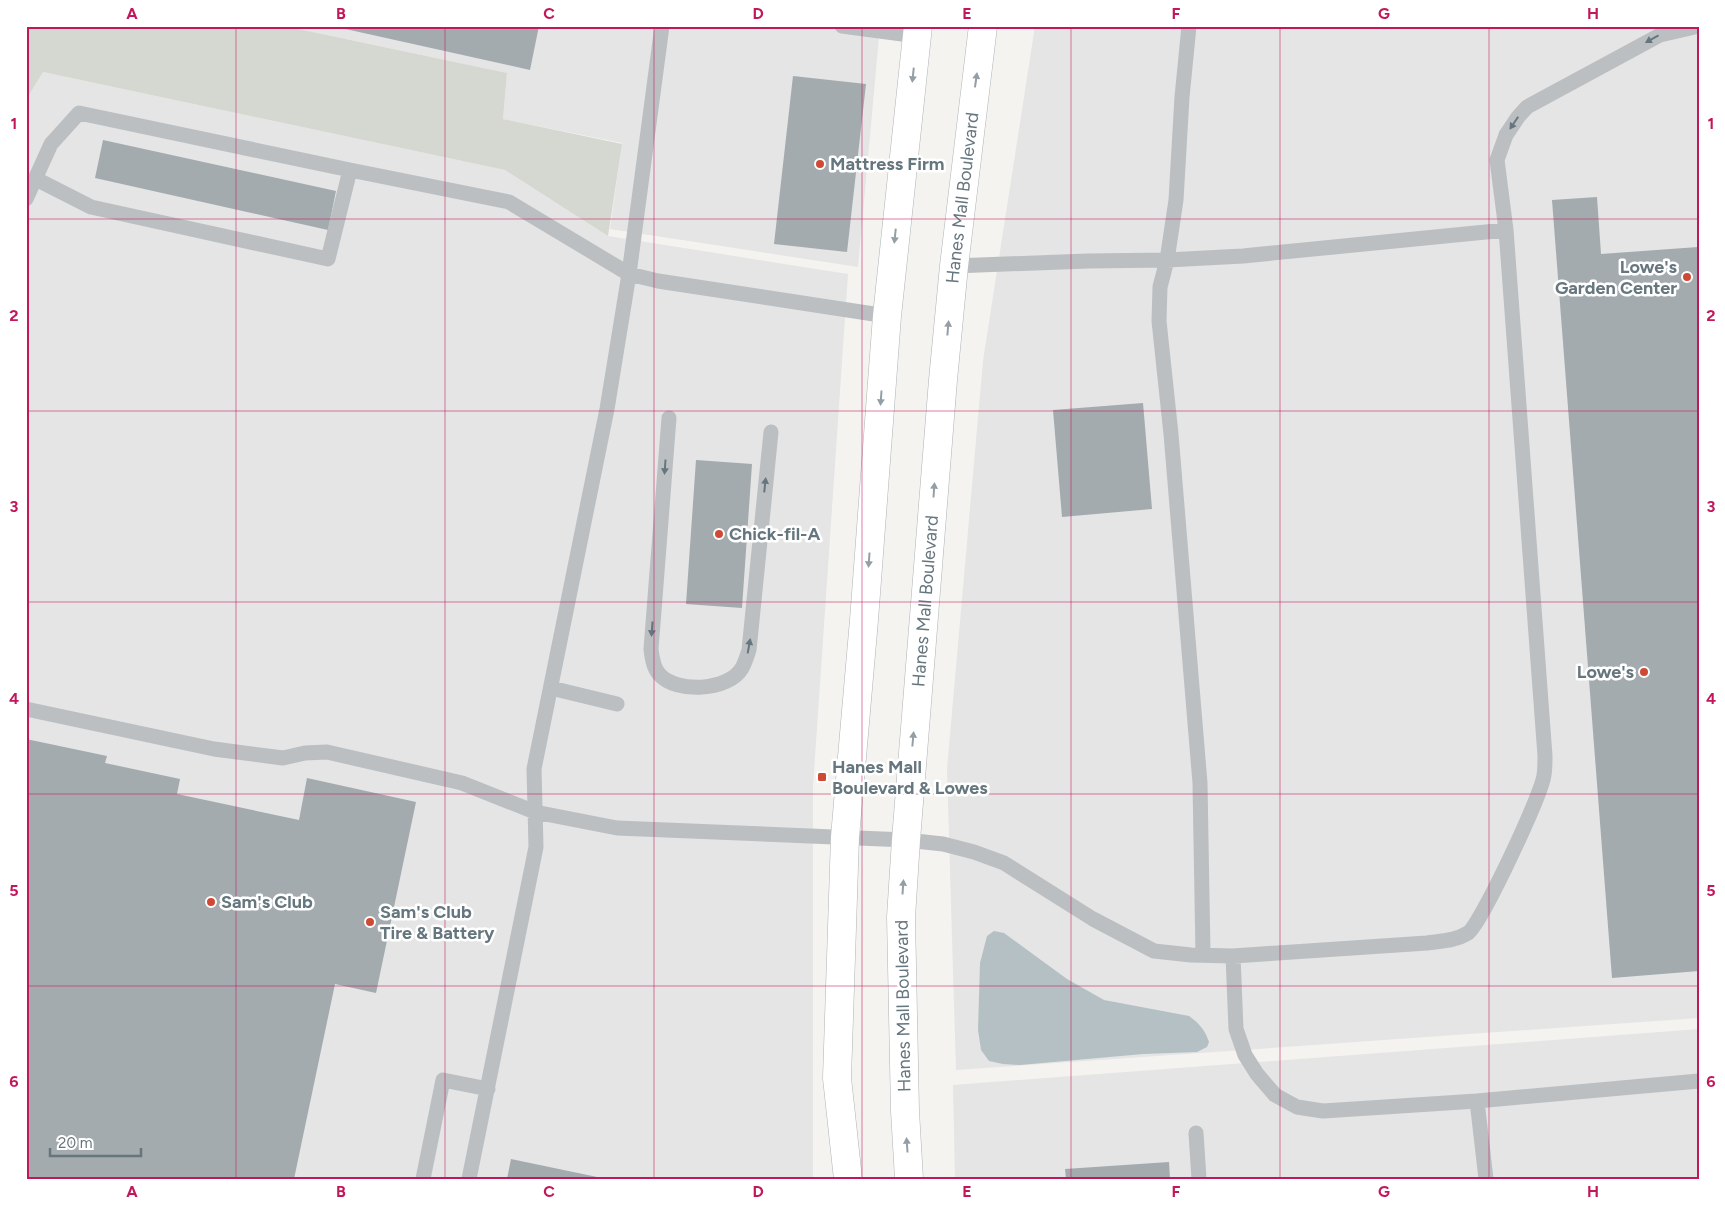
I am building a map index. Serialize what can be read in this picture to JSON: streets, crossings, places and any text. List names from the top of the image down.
{
  "streets": {
    "main road": ["Hanes Mall Boulevard"]
  },
  "places": {
    "other": [
      "Mattress Firm",
      "Lowe's Garden Center",
      "Chick-fil-A",
      "Lowe's",
      "Sam's Club",
      "Sam's Club Tire & Battery"
    ],
    "transit": ["Hanes Mall Boulevard & Lowes"]
  },
  "scale_bar": "20 m",
  "grid": {
    "columns": [
      "A",
      "B",
      "C",
      "D",
      "E",
      "F",
      "G",
      "H"
    ],
    "rows": [
      "1",
      "2",
      "3",
      "4",
      "5",
      "6"
    ]
  }
}
